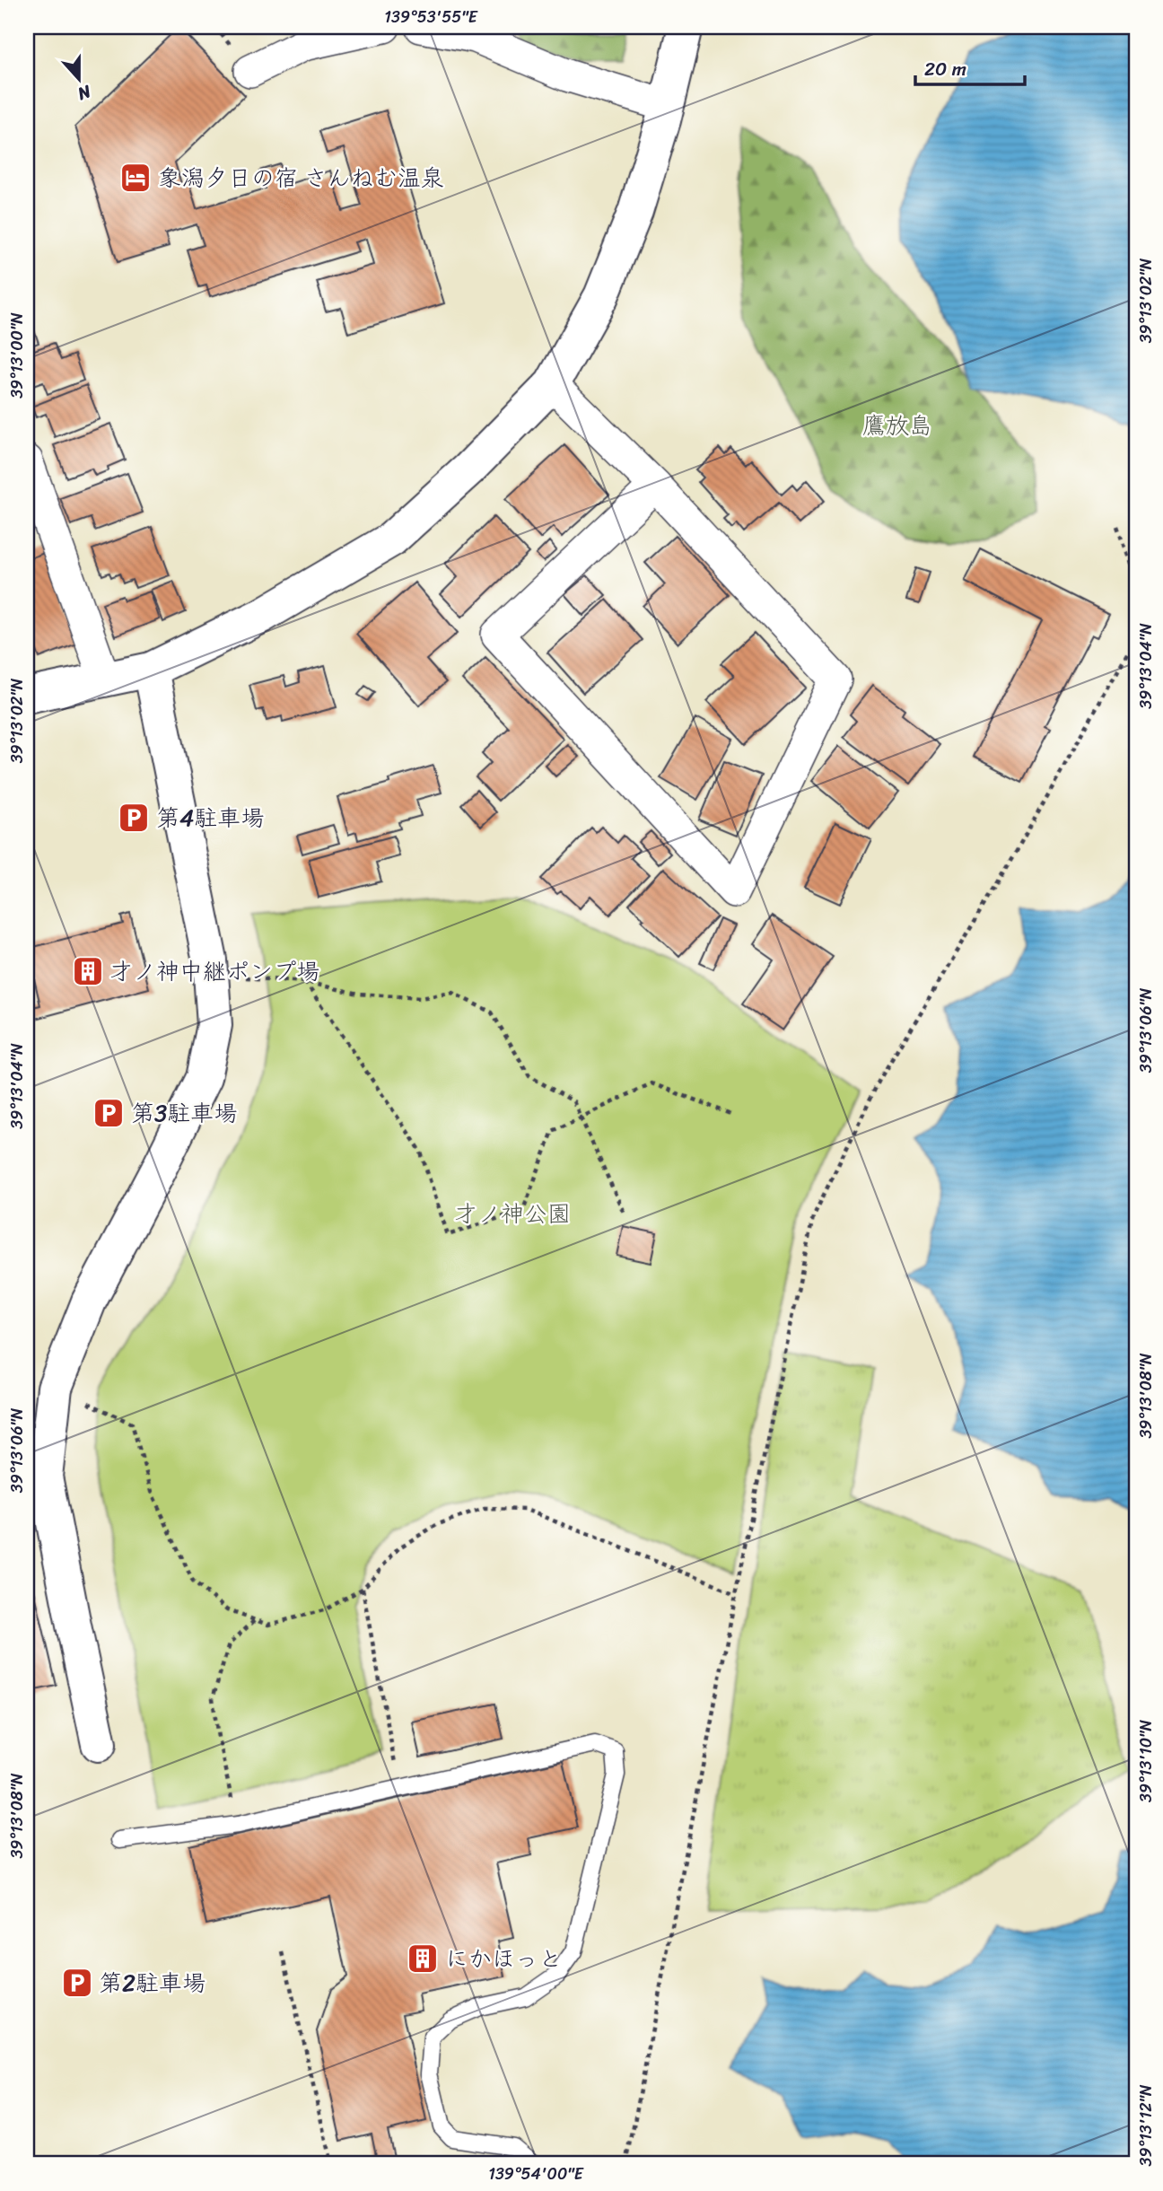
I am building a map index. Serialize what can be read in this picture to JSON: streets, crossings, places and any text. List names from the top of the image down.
{
  "parks": ["鷹放島", "才ノ神公園"],
  "places": {
    "hotel": ["象潟夕日の宿 さんねむ温泉"],
    "parking": ["第4駐車場", "第3駐車場", "第2駐車場"],
    "building": ["才ノ神中継ポンプ場", "にかほっと"]
  },
  "scale_bar": "20 m",
  "north": "bottom",
  "coordinates": [
    "139°53'55\"E",
    "39°13'02\"N",
    "39°13'00\"N",
    "39°13'04\"N",
    "39°13'06\"N",
    "39°13'08\"N",
    "39°13'10\"N",
    "39°13'12\"N",
    "139°54'00\"E"
  ]
}
